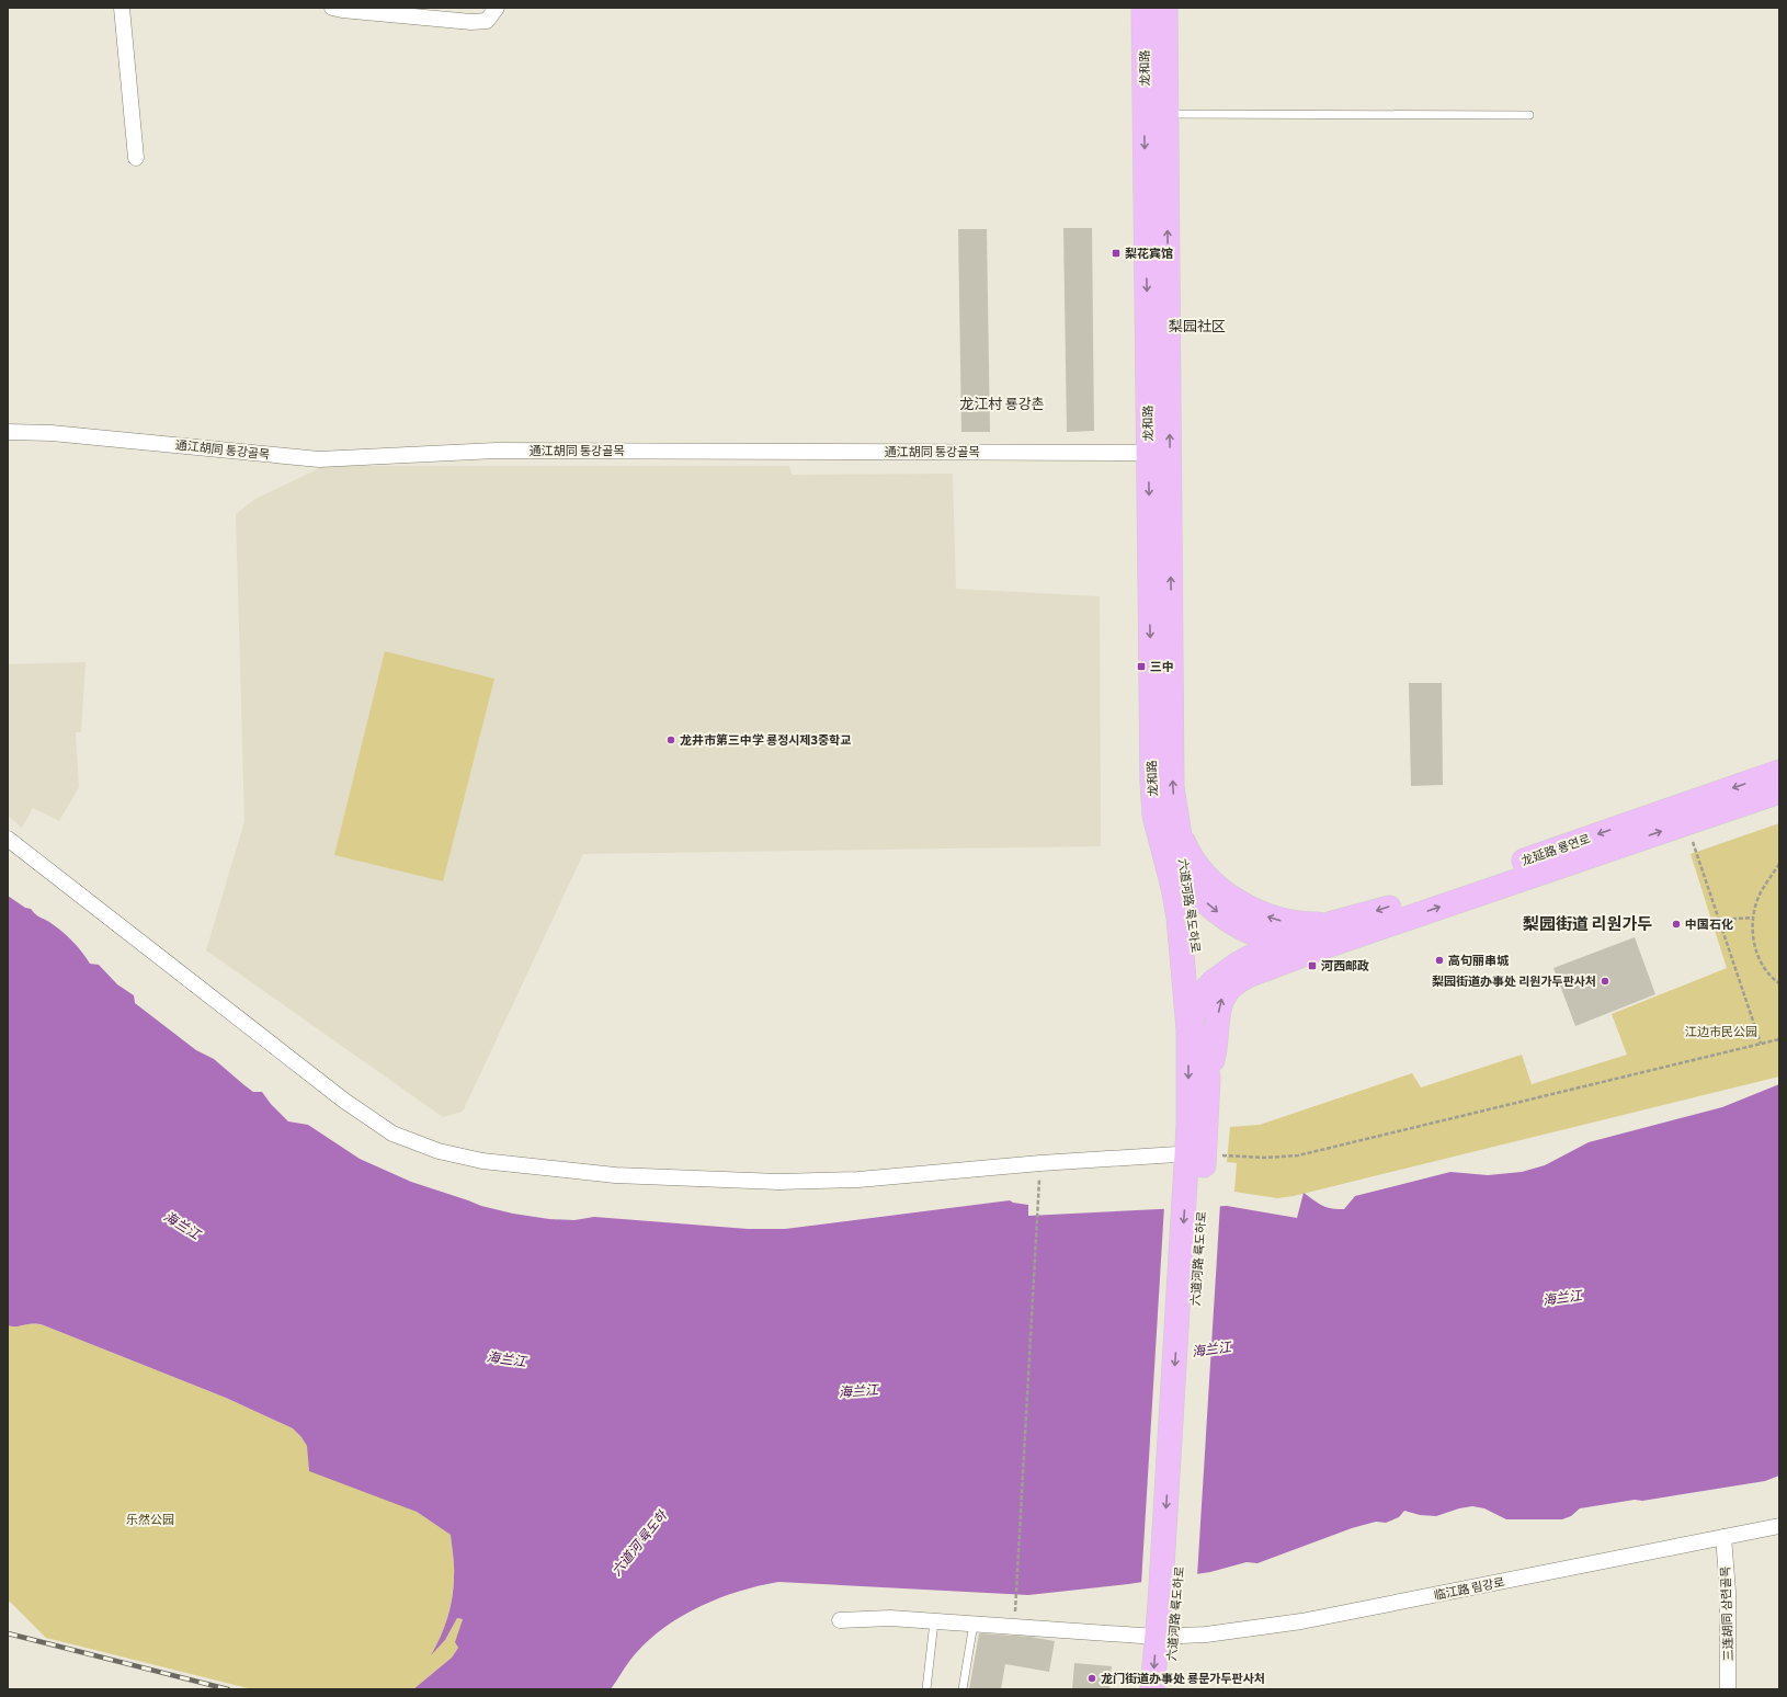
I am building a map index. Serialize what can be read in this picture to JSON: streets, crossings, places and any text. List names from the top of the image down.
{
  "streets": {
    "highway": ["龙和路", "龙延路 룡연로", "六道河路 륙도하로"],
    "street": ["通江胡同 통강골목", "临江路 림강로", "三连胡同 삼련골목"]
  },
  "crossings": [
    ["龙和路", "通江胡同 통강골목"],
    ["龙和路", "龙延路 룡연로"],
    ["龙和路", "六道河路 륙도하로"],
    ["龙延路 룡연로", "六道河路 륙도하로"],
    ["六道河路 륙도하로", "临江路 림강로"],
    ["临江路 림강로", "三连胡同 삼련골목"]
  ],
  "districts": ["梨园社区", "龙江村 룡강촌", "梨园街道 리원가두"],
  "water": ["海兰江", "六道河 륙도하"],
  "parks": ["江边市民公园", "乐然公园"],
  "places": {
    "transit": ["梨花宾馆", "三中", "河西邮政"],
    "other": [
      "龙井市第三中学 룡정시제3중학교",
      "中国石化",
      "高句丽串城",
      "梨园街道办事处 리원가두판사처",
      "龙门街道办事处 룡문가두판사처"
    ]
  }
}
